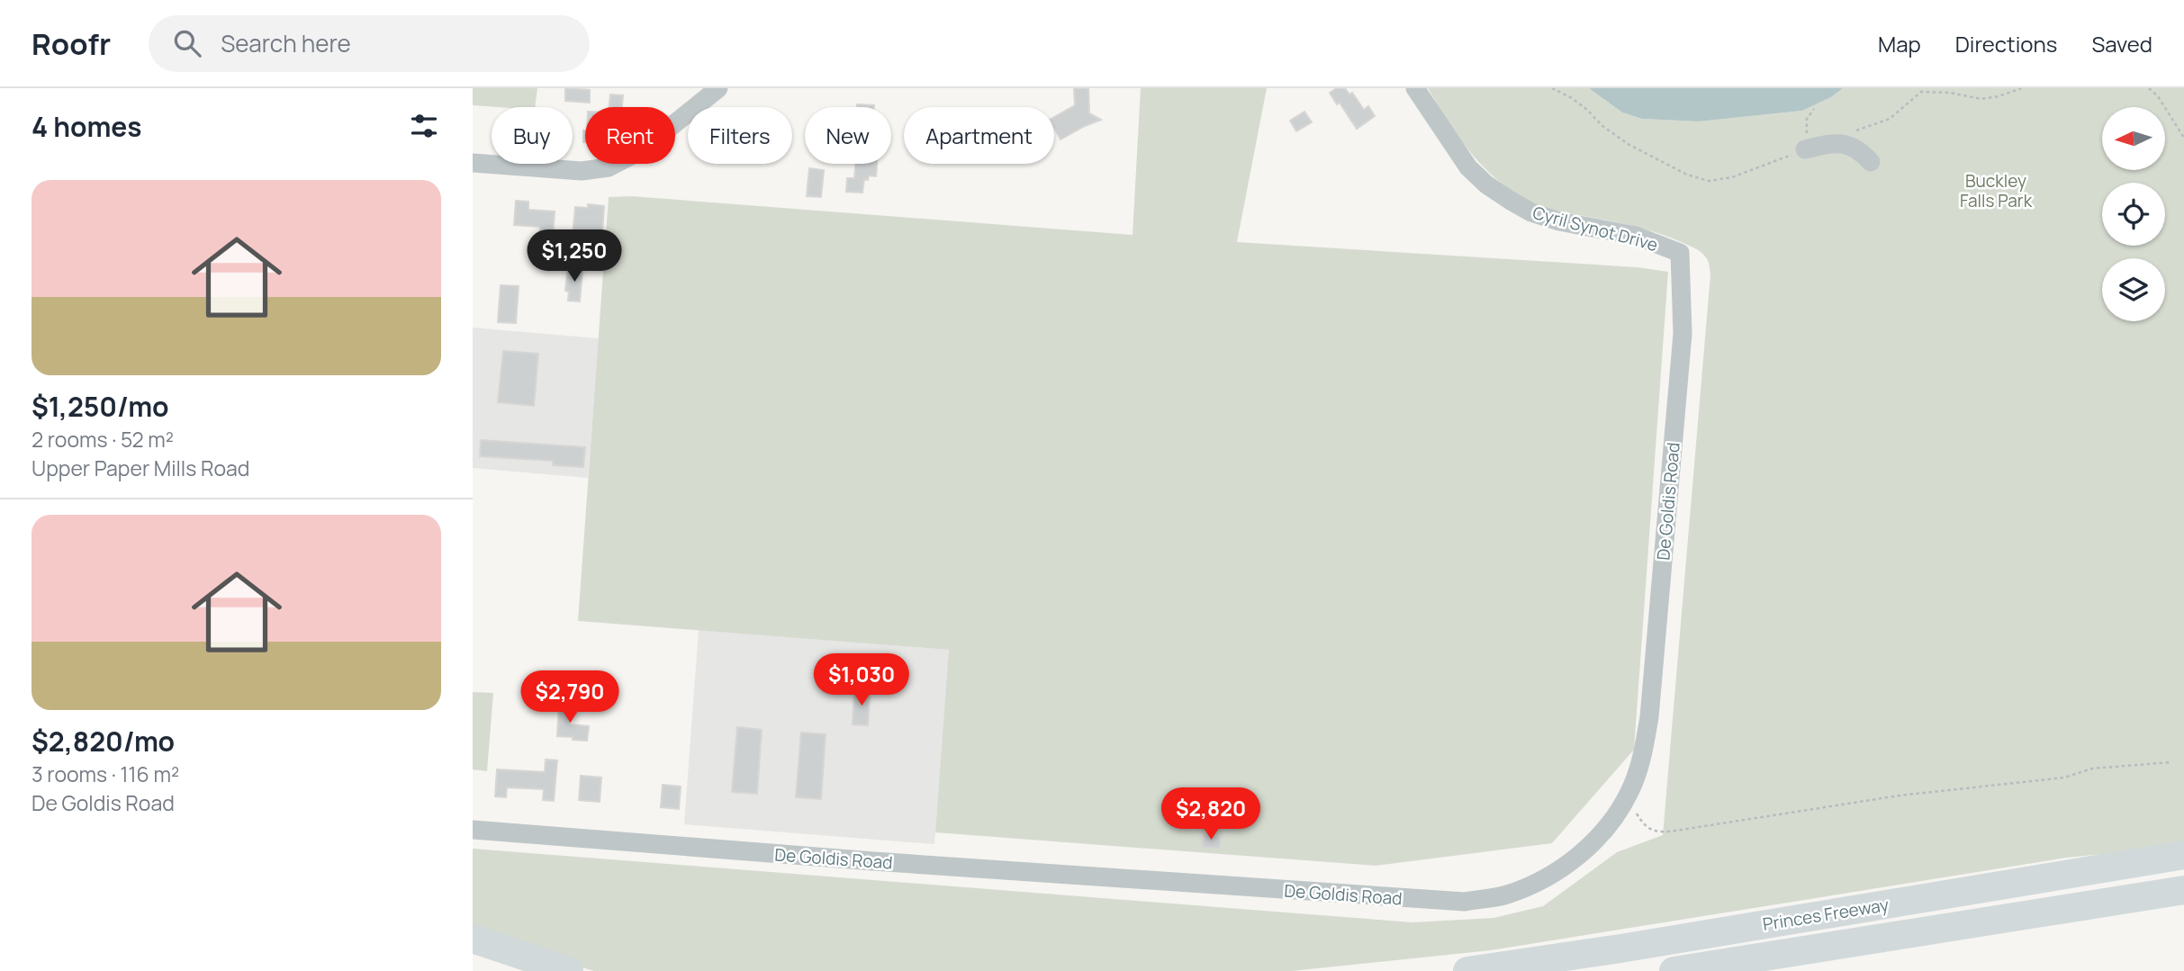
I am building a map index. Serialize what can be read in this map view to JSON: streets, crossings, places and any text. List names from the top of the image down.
{
  "streets": {
    "highway": ["Princes Freeway"],
    "street": ["Cyril Synot Drive", "De Goldis Road"]
  },
  "crossings": [
    ["Cyril Synot Drive", "De Goldis Road"]
  ],
  "parks": ["Buckley Falls Park"],
  "north": "left",
  "page": {
    "header": "Roofr",
    "search": "Search here",
    "nav": ["Map", "Directions", "Saved"],
    "heading": "4 homes",
    "chip": [
      "Buy",
      "Rent",
      "Filters",
      "New",
      "Apartment"
    ],
    "list": [
      {
        "name": "$1,250/mo",
        "note": "2 rooms · 52 m² · Upper Paper Mills Road"
      },
      {
        "name": "$2,820/mo",
        "note": "3 rooms · 116 m² · De Goldis Road"
      }
    ],
    "price": [
      "$1,250",
      "$1,030",
      "$2,790",
      "$2,820"
    ]
  }
}
